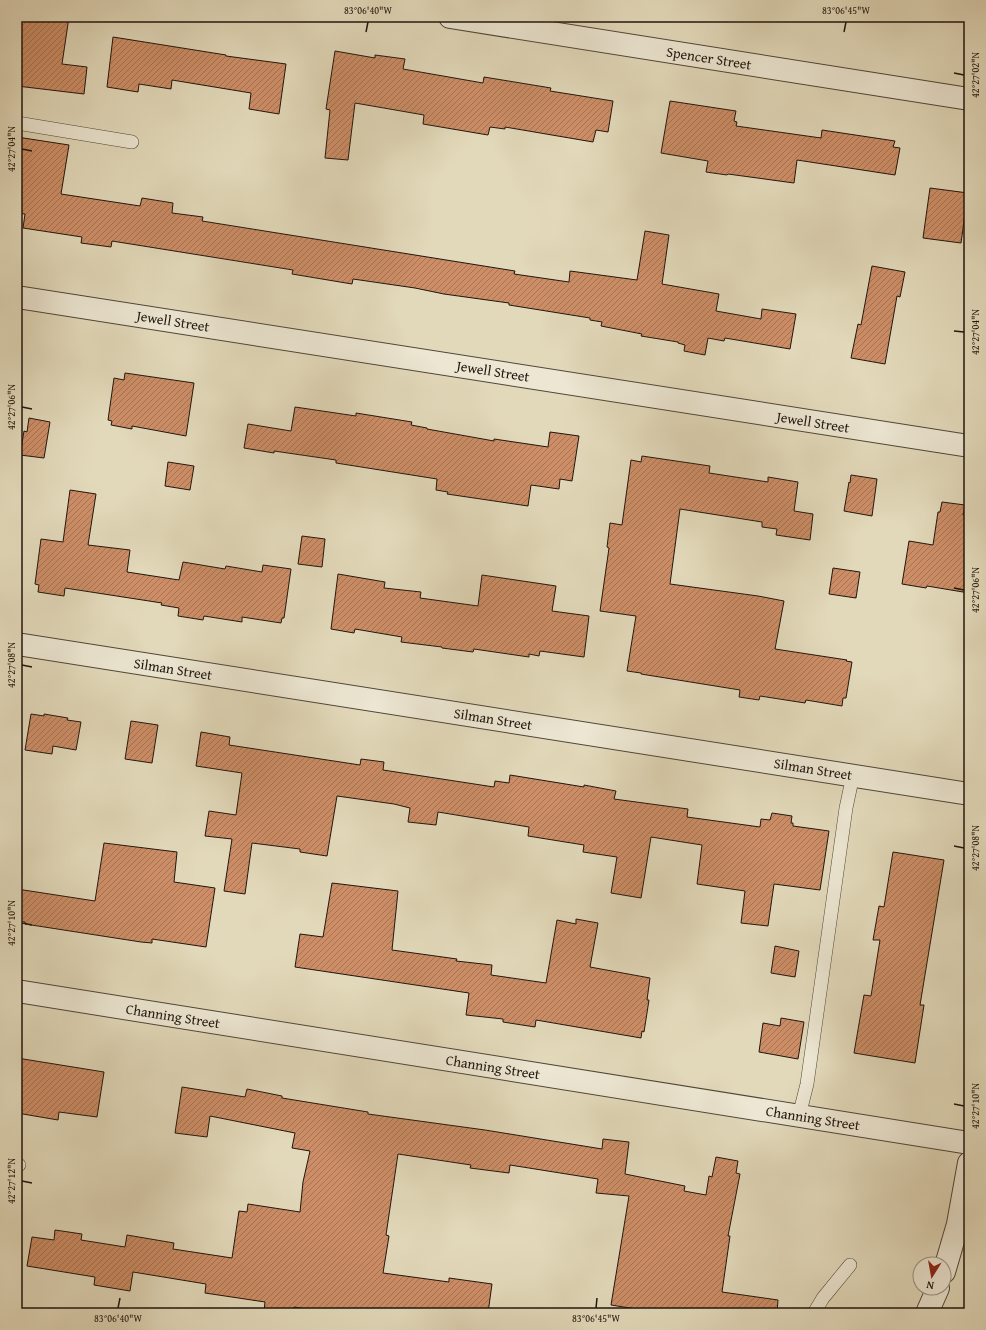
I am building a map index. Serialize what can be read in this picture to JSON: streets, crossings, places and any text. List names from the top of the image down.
{
  "streets": {
    "street": [
      "Spencer Street",
      "Jewell Street",
      "Silman Street",
      "Channing Street"
    ]
  },
  "north": "bottom",
  "coordinates": [
    "83°06'40\"W",
    "83°06'45\"W",
    "42°27'02\"N",
    "42°27'04\"N",
    "42°27'06\"N",
    "42°27'08\"N",
    "42°27'10\"N",
    "42°27'12\"N"
  ]
}
